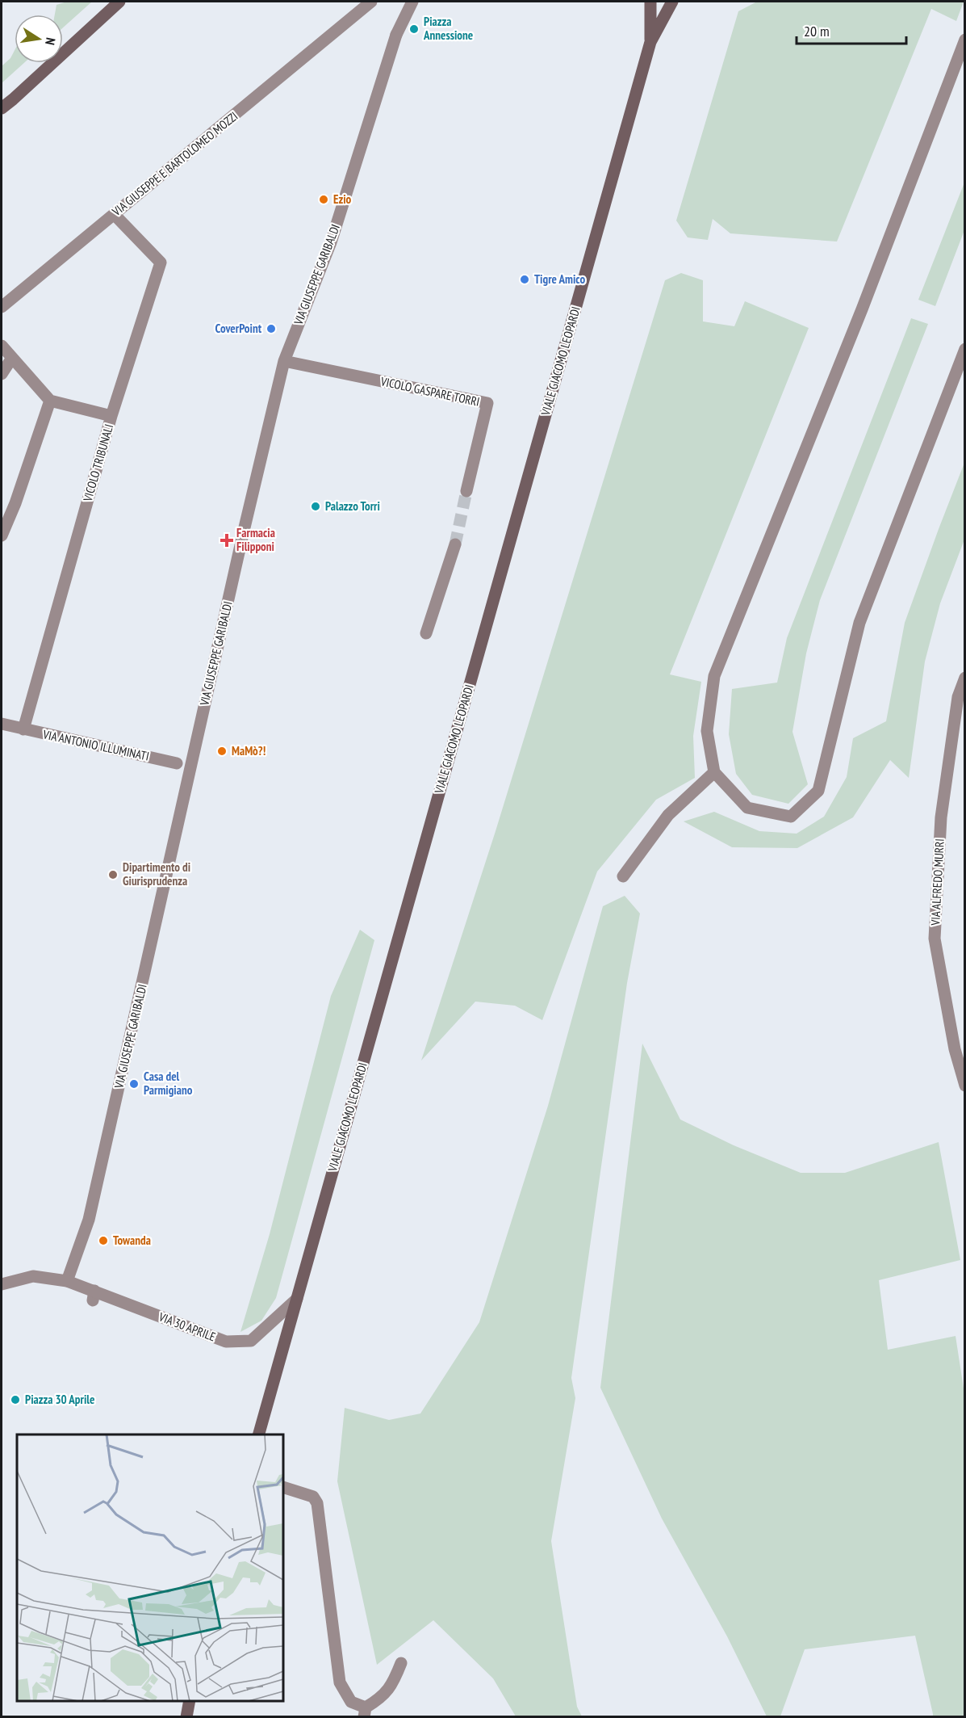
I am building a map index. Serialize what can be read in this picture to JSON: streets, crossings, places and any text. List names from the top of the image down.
{
  "streets": {
    "main road": ["VIALE GIACOMO LEOPARDI"],
    "street": [
      "VIA GIUSEPPE E BARTOLOMEO MOZZI",
      "VIA GIUSEPPE GARIBALDI",
      "VICOLO GASPARE TORRI",
      "VICOLO TRIBUNALI",
      "VIA ANTONIO ILLUMINATI",
      "VIA ALFREDO MURRI",
      "VIA 30 APRILE"
    ]
  },
  "crossings": [
    ["VIA GIUSEPPE E BARTOLOMEO MOZZI", "VICOLO TRIBUNALI"],
    ["VIA GIUSEPPE GARIBALDI", "VICOLO GASPARE TORRI"],
    ["VIA GIUSEPPE GARIBALDI", "VIA ANTONIO ILLUMINATI"],
    ["VIA GIUSEPPE GARIBALDI", "VIA 30 APRILE"],
    ["VIALE GIACOMO LEOPARDI", "VIA 30 APRILE"],
    ["VICOLO TRIBUNALI", "VIA ANTONIO ILLUMINATI"]
  ],
  "places": {
    "other": [
      "Piazza Annessione",
      "Ezio",
      "Tigre Amico",
      "CoverPoint",
      "Palazzo Torri",
      "MaMò?!",
      "Dipartimento di Giurisprudenza",
      "Casa del Parmigiano",
      "Towanda",
      "Piazza 30 Aprile"
    ],
    "health": ["Farmacia Filipponi"]
  },
  "scale_bar": "20 m",
  "north": "right"
}
